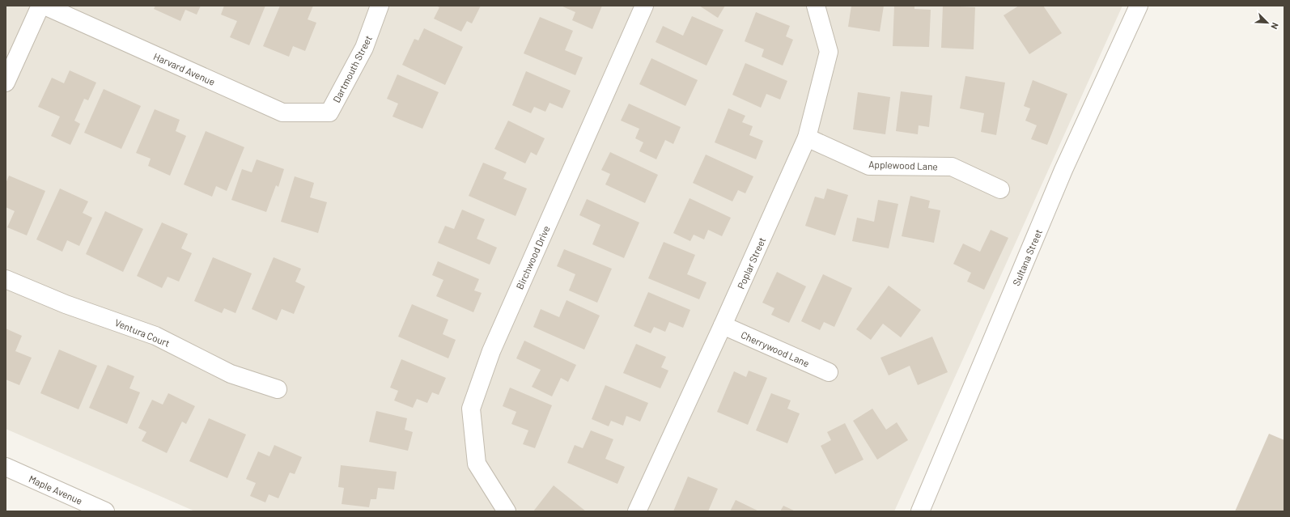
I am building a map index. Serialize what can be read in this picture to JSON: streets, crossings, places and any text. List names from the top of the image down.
{
  "streets": {
    "street": [
      "Harvard Avenue",
      "Dartmouth Street",
      "Applewood Lane",
      "Birchwood Drive",
      "Sultana Street",
      "Poplar Street",
      "Ventura Court",
      "Cherrywood Lane",
      "Maple Avenue"
    ]
  },
  "crossings": [
    ["Harvard Avenue", "Dartmouth Street"],
    ["Applewood Lane", "Poplar Street"],
    ["Poplar Street", "Cherrywood Lane"]
  ],
  "north": "bottom right"
}
